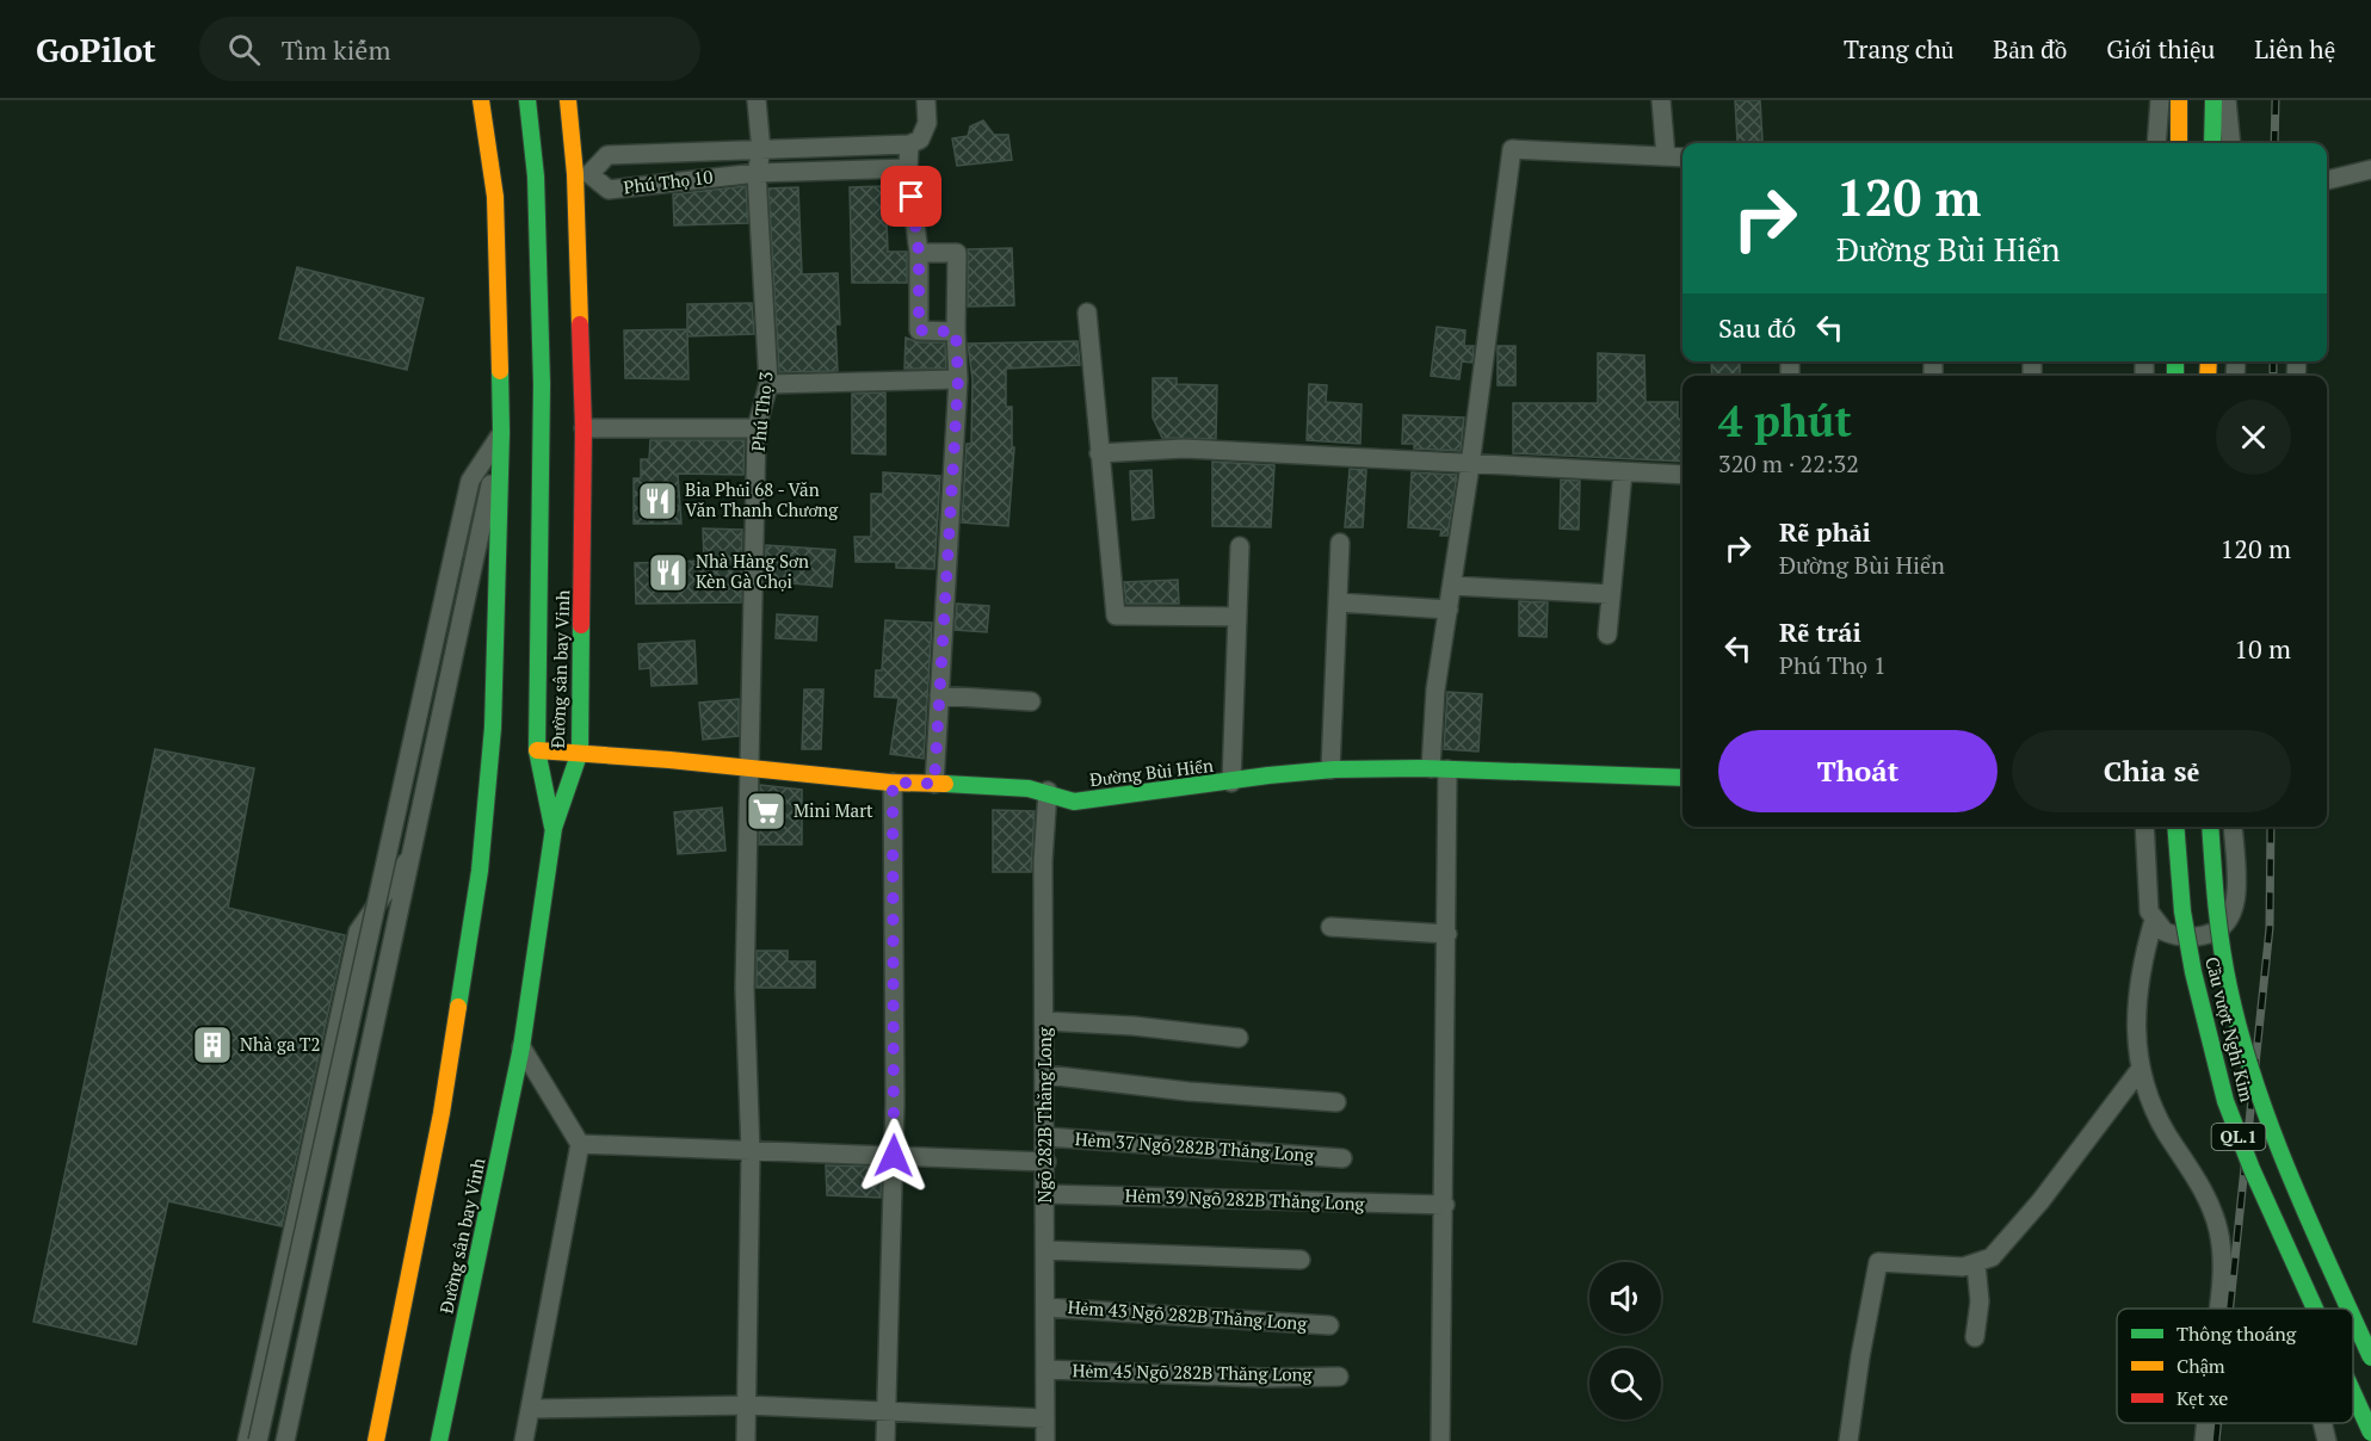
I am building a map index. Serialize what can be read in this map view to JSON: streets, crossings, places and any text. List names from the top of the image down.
{
  "streets": {
    "main road": [
      "Đường sân bay Vinh",
      "Đường Bùi Hiển",
      "Cầu vượt Nghi Kim",
      "QL.1"
    ],
    "street": [
      "Phú Thọ 10",
      "Phú Thọ 3",
      "Ngõ 282B Thăng Long",
      "Hẻm 37 Ngõ 282B Thăng Long",
      "Hẻm 39 Ngõ 282B Thăng Long",
      "Hẻm 43 Ngõ 282B Thăng Long",
      "Hẻm 45 Ngõ 282B Thăng Long"
    ]
  },
  "crossings": [
    ["Phú Thọ 10", "Phú Thọ 3"],
    ["Phú Thọ 10", "Đường sân bay Vinh"],
    ["Phú Thọ 3", "Đường Bùi Hiển"],
    ["Đường sân bay Vinh", "Đường Bùi Hiển"],
    ["Đường Bùi Hiển", "Ngõ 282B Thăng Long"],
    ["Ngõ 282B Thăng Long", "Hẻm 37 Ngõ 282B Thăng Long"],
    ["Ngõ 282B Thăng Long", "Hẻm 39 Ngõ 282B Thăng Long"],
    ["Ngõ 282B Thăng Long", "Hẻm 43 Ngõ 282B Thăng Long"],
    ["Ngõ 282B Thăng Long", "Hẻm 45 Ngõ 282B Thăng Long"]
  ],
  "places": {
    "restaurant": ["Bia Phủi 68 - Văn Văn Thanh Chương", "Nhà Hàng Sơn Kèn Gà Chọi"],
    "supermarket": ["Mini Mart"],
    "building": ["Nhà ga T2"]
  },
  "legend": ["Thông thoáng", "Chậm", "Kẹt xe"],
  "page": {
    "header": "GoPilot",
    "search": "Tìm kiếm",
    "nav": [
      "Trang chủ",
      "Bản đồ",
      "Giới thiệu",
      "Liên hệ"
    ],
    "turn": ["120 m", "Đường Bùi Hiển"],
    "then": "Sau đó",
    "heading": ["4 phút", "320 m · 22:32"],
    "list": [
      {
        "name": "Rẽ phải",
        "note": "Đường Bùi Hiển",
        "value": "120 m"
      },
      {
        "name": "Rẽ trái",
        "note": "Phú Thọ 1",
        "value": "10 m"
      }
    ],
    "buttons": ["Thoát", "Chia sẻ"]
  }
}
